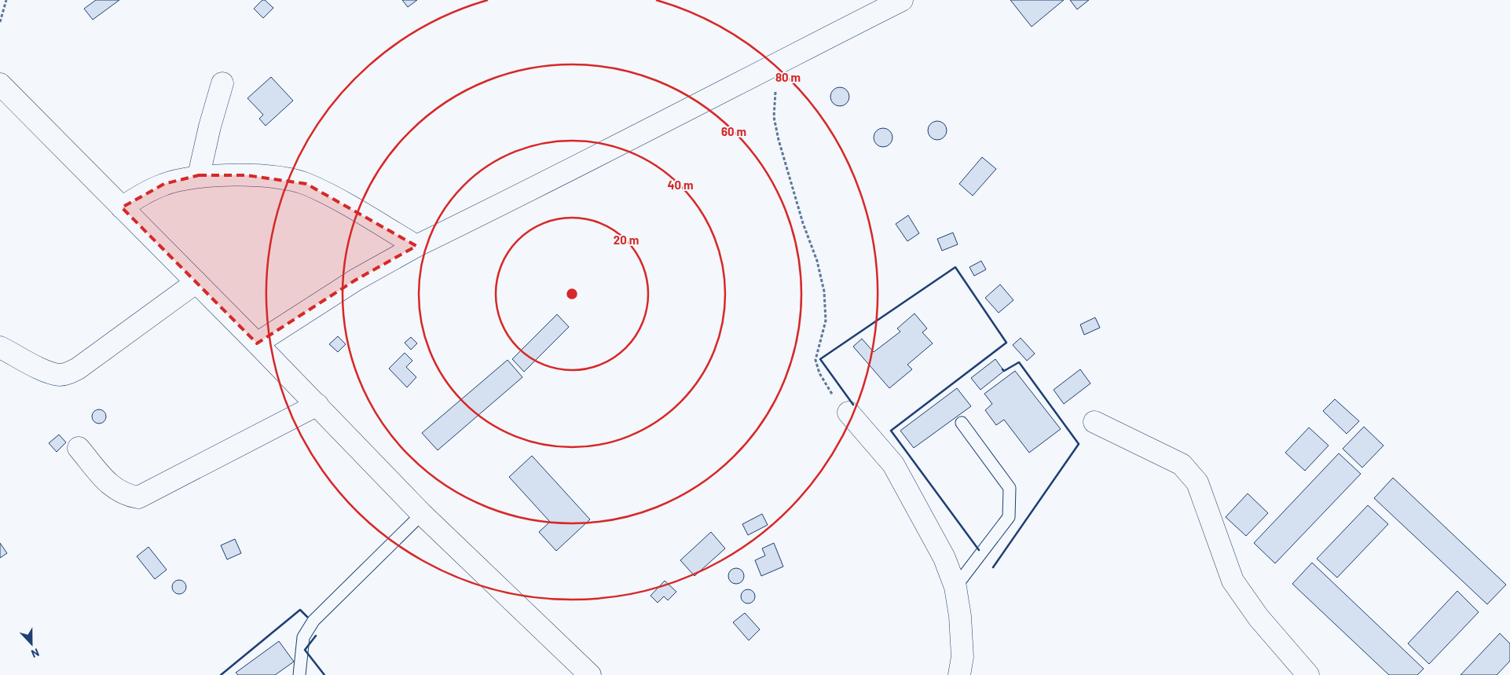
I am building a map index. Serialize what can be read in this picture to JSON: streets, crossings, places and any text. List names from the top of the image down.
{
  "north": "bottom",
  "rings": [
    "80 m",
    "60 m",
    "40 m",
    "20 m"
  ]
}
